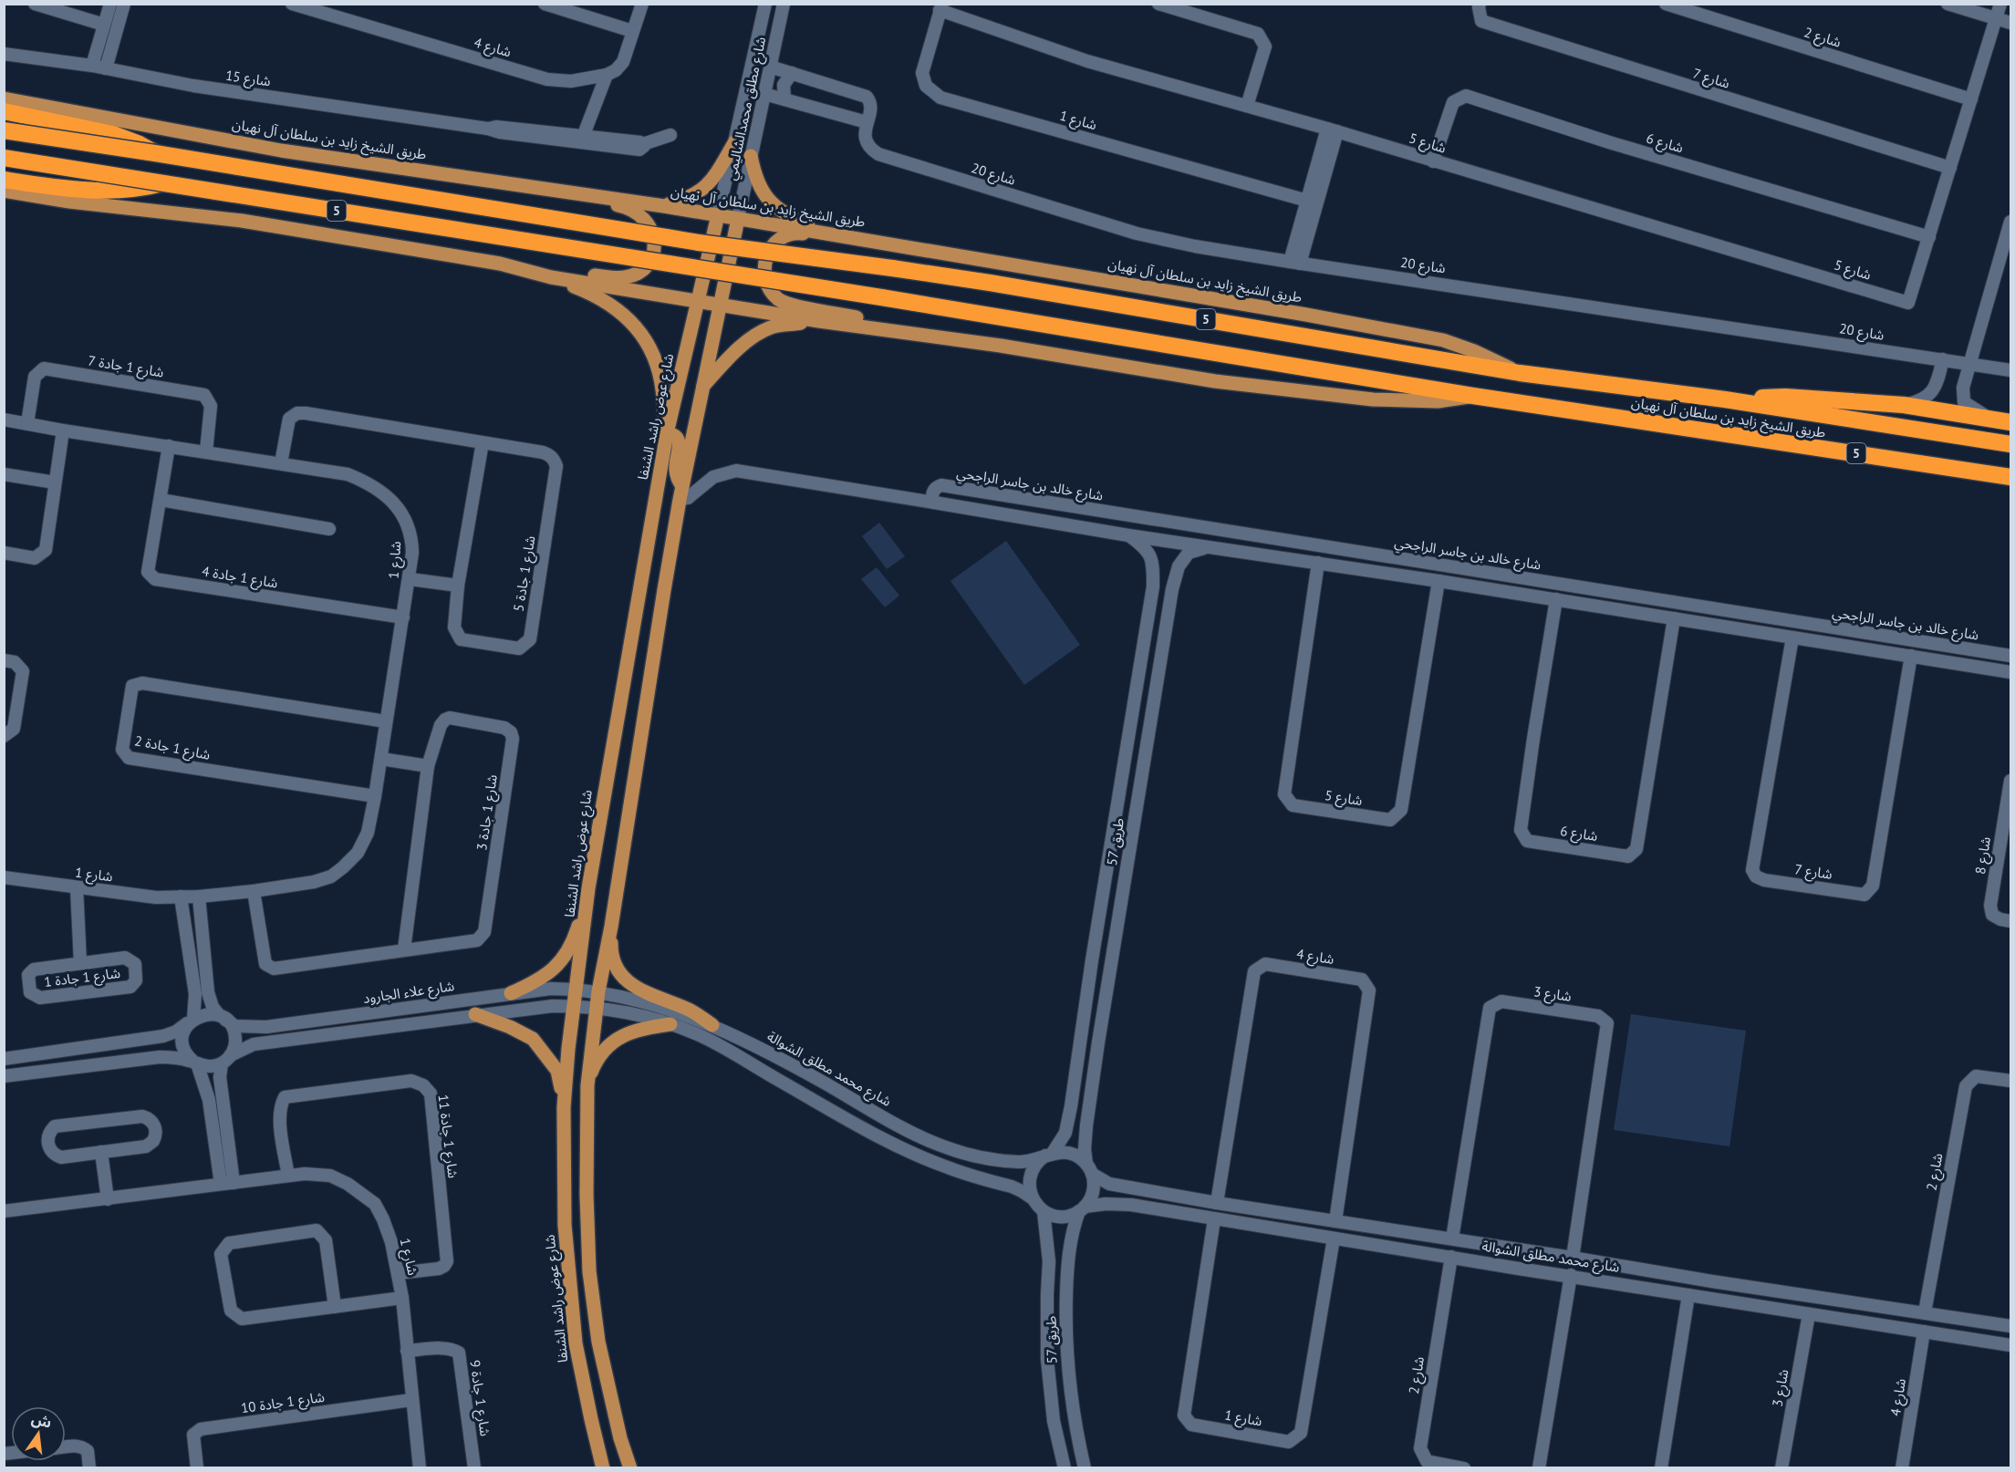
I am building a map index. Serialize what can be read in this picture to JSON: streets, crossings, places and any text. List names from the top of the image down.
{
  "streets": {
    "highway": ["طريق الشيخ زايد بن سلطان آل نهيان", "5"],
    "main road": ["شارع عوض راشد الشنفا"],
    "street": [
      "شارع 2",
      "شارع 4",
      "شارع 15",
      "شارع 7",
      "شارع مطلق محمدالشاليمي",
      "شارع 1",
      "شارع 5",
      "شارع 6",
      "شارع 20",
      "شارع 1 جادة 7",
      "شارع خالد بن جاسر الراجحي",
      "شارع 1 جادة 5",
      "شارع 1 جادة 4",
      "شارع 1 جادة 2",
      "شارع 1 جادة 3",
      "طريق 57",
      "شارع 8",
      "شارع 1 جادة 1",
      "شارع علاء الجارود",
      "شارع 3",
      "شارع محمد مطلق الشوالة",
      "شارع 1 جادة 11",
      "شارع 1 جادة 9",
      "شارع 1 جادة 10"
    ]
  },
  "crossings": [
    ["شارع 2", "شارع محمد مطلق الشوالة"],
    ["شارع 4", "شارع محمد مطلق الشوالة"],
    ["شارع مطلق محمدالشاليمي", "طريق الشيخ زايد بن سلطان آل نهيان"],
    ["شارع مطلق محمدالشاليمي", "شارع 20"],
    ["شارع مطلق محمدالشاليمي", "شارع عوض راشد الشنفا"],
    ["شارع 1", "شارع 5"],
    ["شارع 1", "شارع 1 جادة 7"],
    ["شارع 1", "شارع 1 جادة 5"],
    ["شارع 1", "شارع 1 جادة 4"],
    ["شارع 1", "شارع 1 جادة 2"],
    ["شارع 1", "شارع 1 جادة 3"],
    ["شارع 1", "شارع 1 جادة 1"],
    ["شارع 1", "شارع محمد مطلق الشوالة"],
    ["شارع 1", "شارع 1 جادة 11"],
    ["شارع 1", "شارع 1 جادة 9"],
    ["شارع 1", "شارع 1 جادة 10"],
    ["طريق الشيخ زايد بن سلطان آل نهيان", "شارع عوض راشد الشنفا"],
    ["شارع 5", "شارع 6"],
    ["شارع عوض راشد الشنفا", "شارع علاء الجارود"],
    ["طريق 57", "شارع محمد مطلق الشوالة"],
    ["شارع علاء الجارود", "شارع محمد مطلق الشوالة"],
    ["شارع 3", "شارع محمد مطلق الشوالة"]
  ],
  "north": "top"
}
